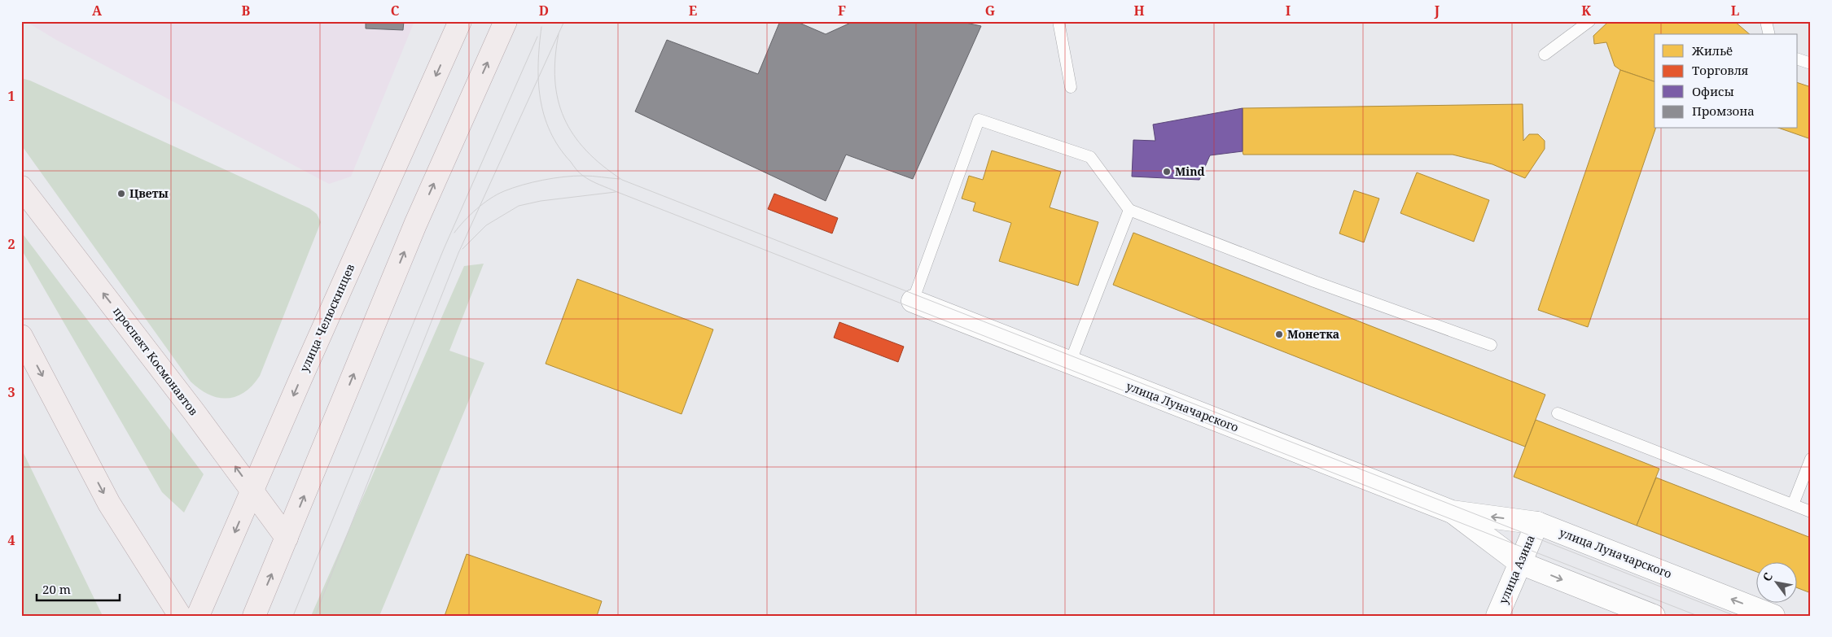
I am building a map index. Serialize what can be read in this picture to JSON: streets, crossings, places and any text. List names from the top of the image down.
{
  "streets": {
    "main road": ["улица Челюскинцев", "проспект Космонавтов"],
    "street": ["улица Луначарского", "улица Азина"]
  },
  "crossings": [
    ["улица Челюскинцев", "проспект Космонавтов"],
    ["улица Луначарского", "улица Азина"]
  ],
  "places": ["Mind", "Цветы", "Монетка"],
  "legend": [
    "Жильё",
    "Торговля",
    "Офисы",
    "Промзона"
  ],
  "scale_bar": "20 m",
  "north": "top left",
  "grid": {
    "columns": [
      "A",
      "B",
      "C",
      "D",
      "E",
      "F",
      "G",
      "H",
      "I",
      "J",
      "K",
      "L"
    ],
    "rows": [
      "1",
      "2",
      "3",
      "4"
    ]
  }
}
